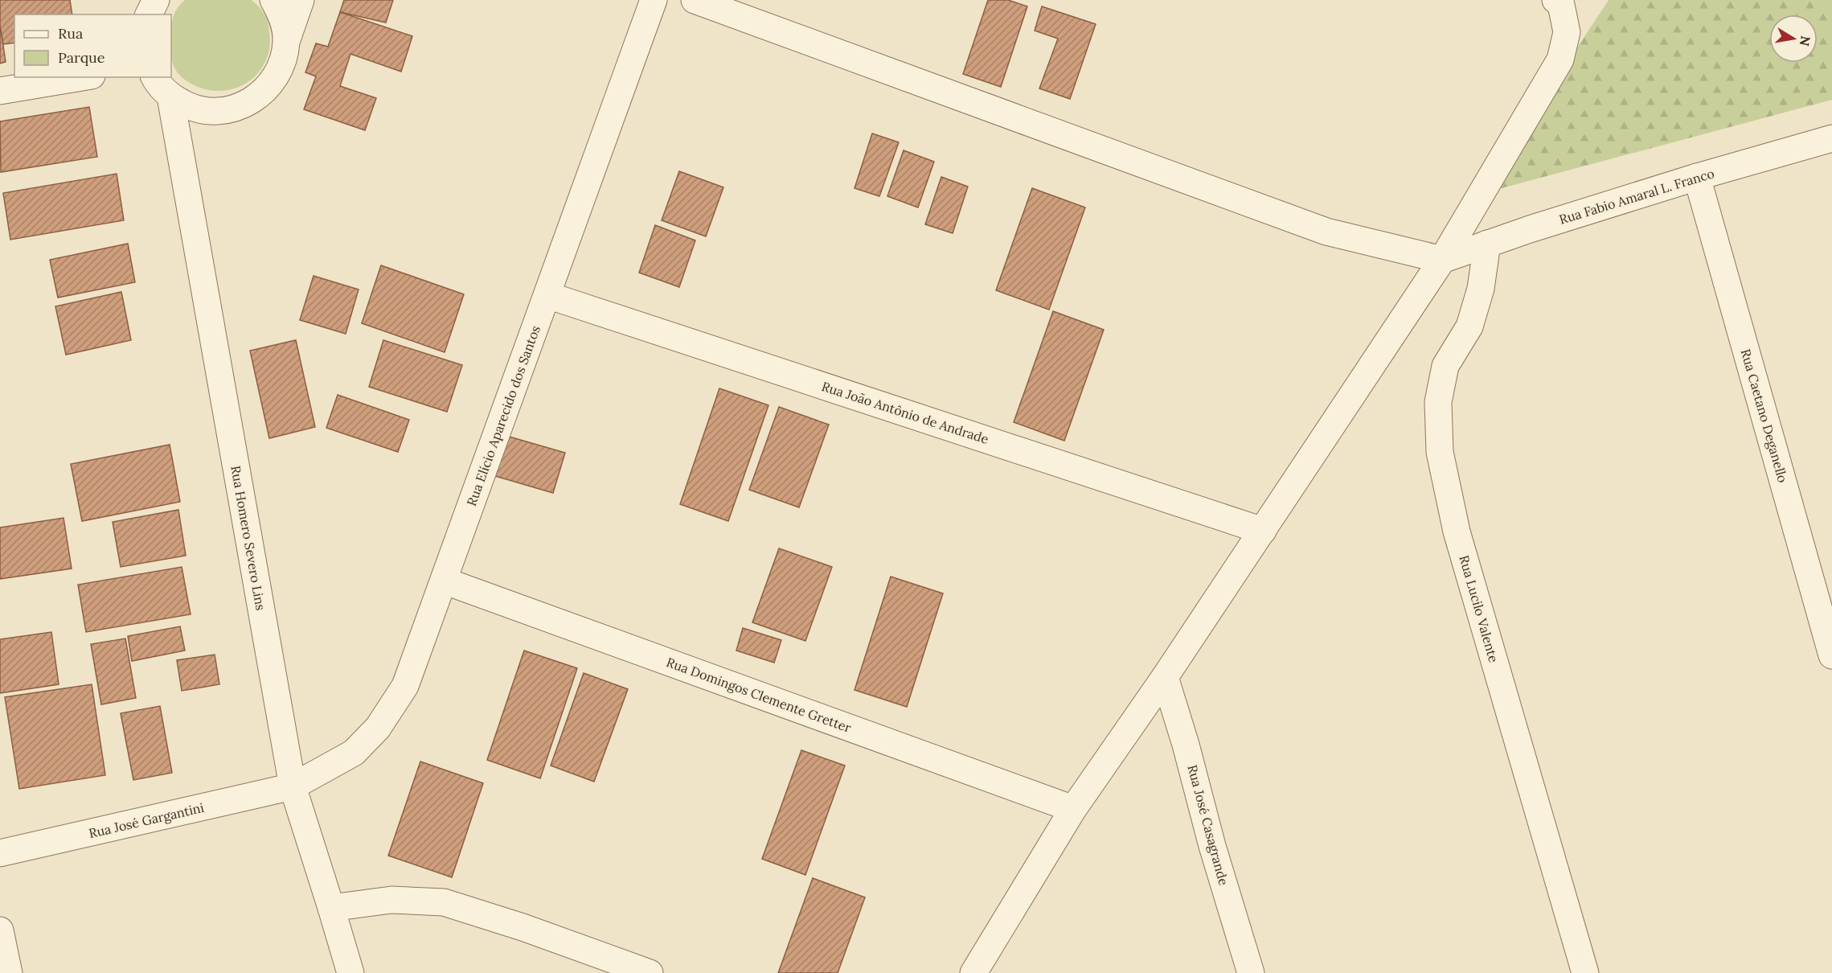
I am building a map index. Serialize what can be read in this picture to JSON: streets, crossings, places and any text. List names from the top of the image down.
{
  "streets": {
    "street": [
      "Rua Fabio Amaral L. Franco",
      "Rua João Antônio de Andrade",
      "Rua Elício Aparecido dos Santos",
      "Rua Caetano Deganello",
      "Rua Homero Severo Lins",
      "Rua Lucilo Valente",
      "Rua Domingos Clemente Gretter",
      "Rua José Gargantini",
      "Rua José Casagrande"
    ]
  },
  "crossings": [
    ["Rua Fabio Amaral L. Franco", "Rua Caetano Deganello"],
    ["Rua Fabio Amaral L. Franco", "Rua Lucilo Valente"],
    ["Rua João Antônio de Andrade", "Rua Elício Aparecido dos Santos"],
    ["Rua Elício Aparecido dos Santos", "Rua Homero Severo Lins"],
    ["Rua Elício Aparecido dos Santos", "Rua Domingos Clemente Gretter"],
    ["Rua Elício Aparecido dos Santos", "Rua José Gargantini"],
    ["Rua Homero Severo Lins", "Rua José Gargantini"]
  ],
  "legend": ["Rua", "Parque"],
  "north": "right"
}
